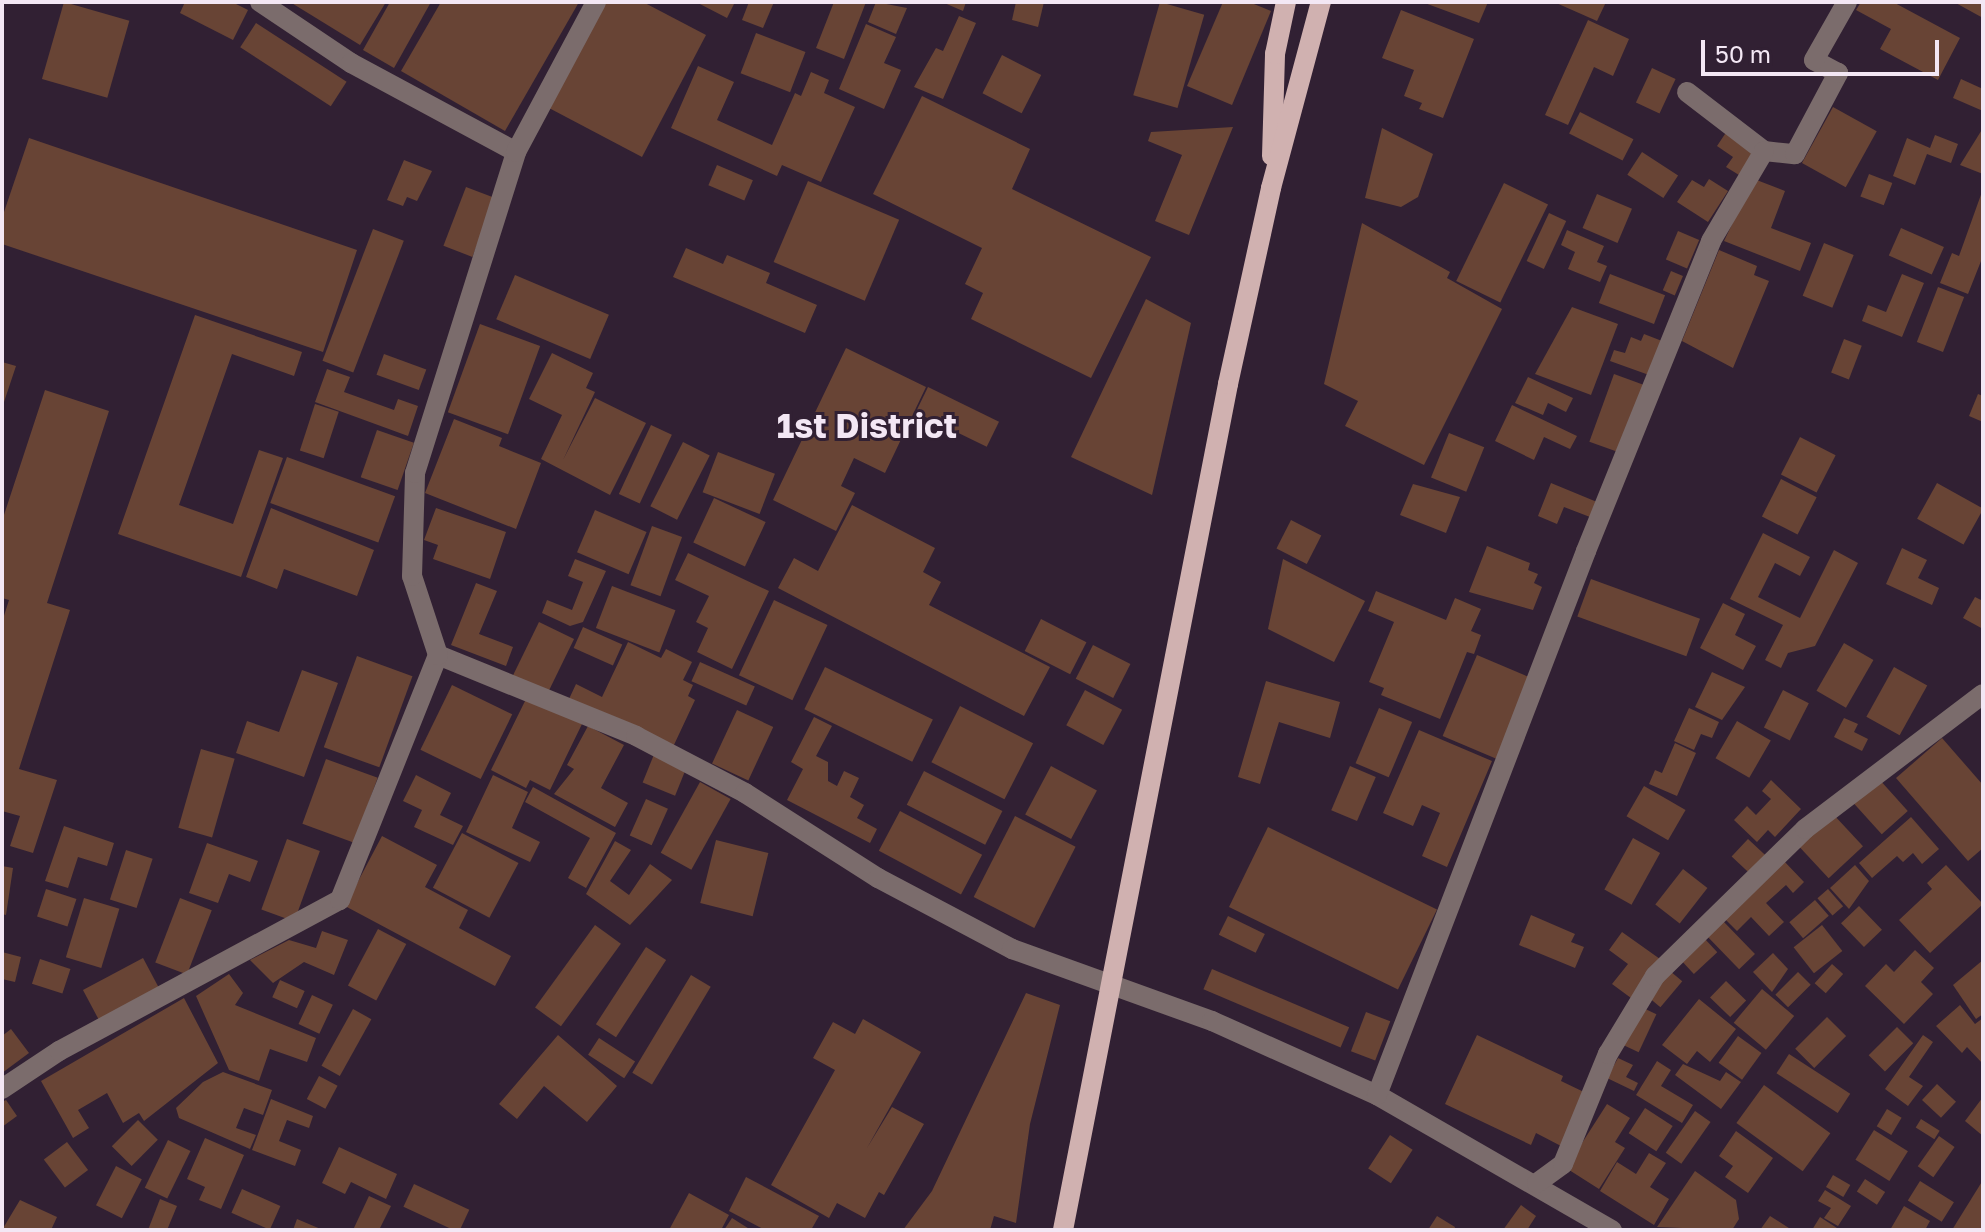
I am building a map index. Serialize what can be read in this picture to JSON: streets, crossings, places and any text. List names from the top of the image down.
{
  "districts": ["1st District"],
  "scale_bar": "50 m"
}
